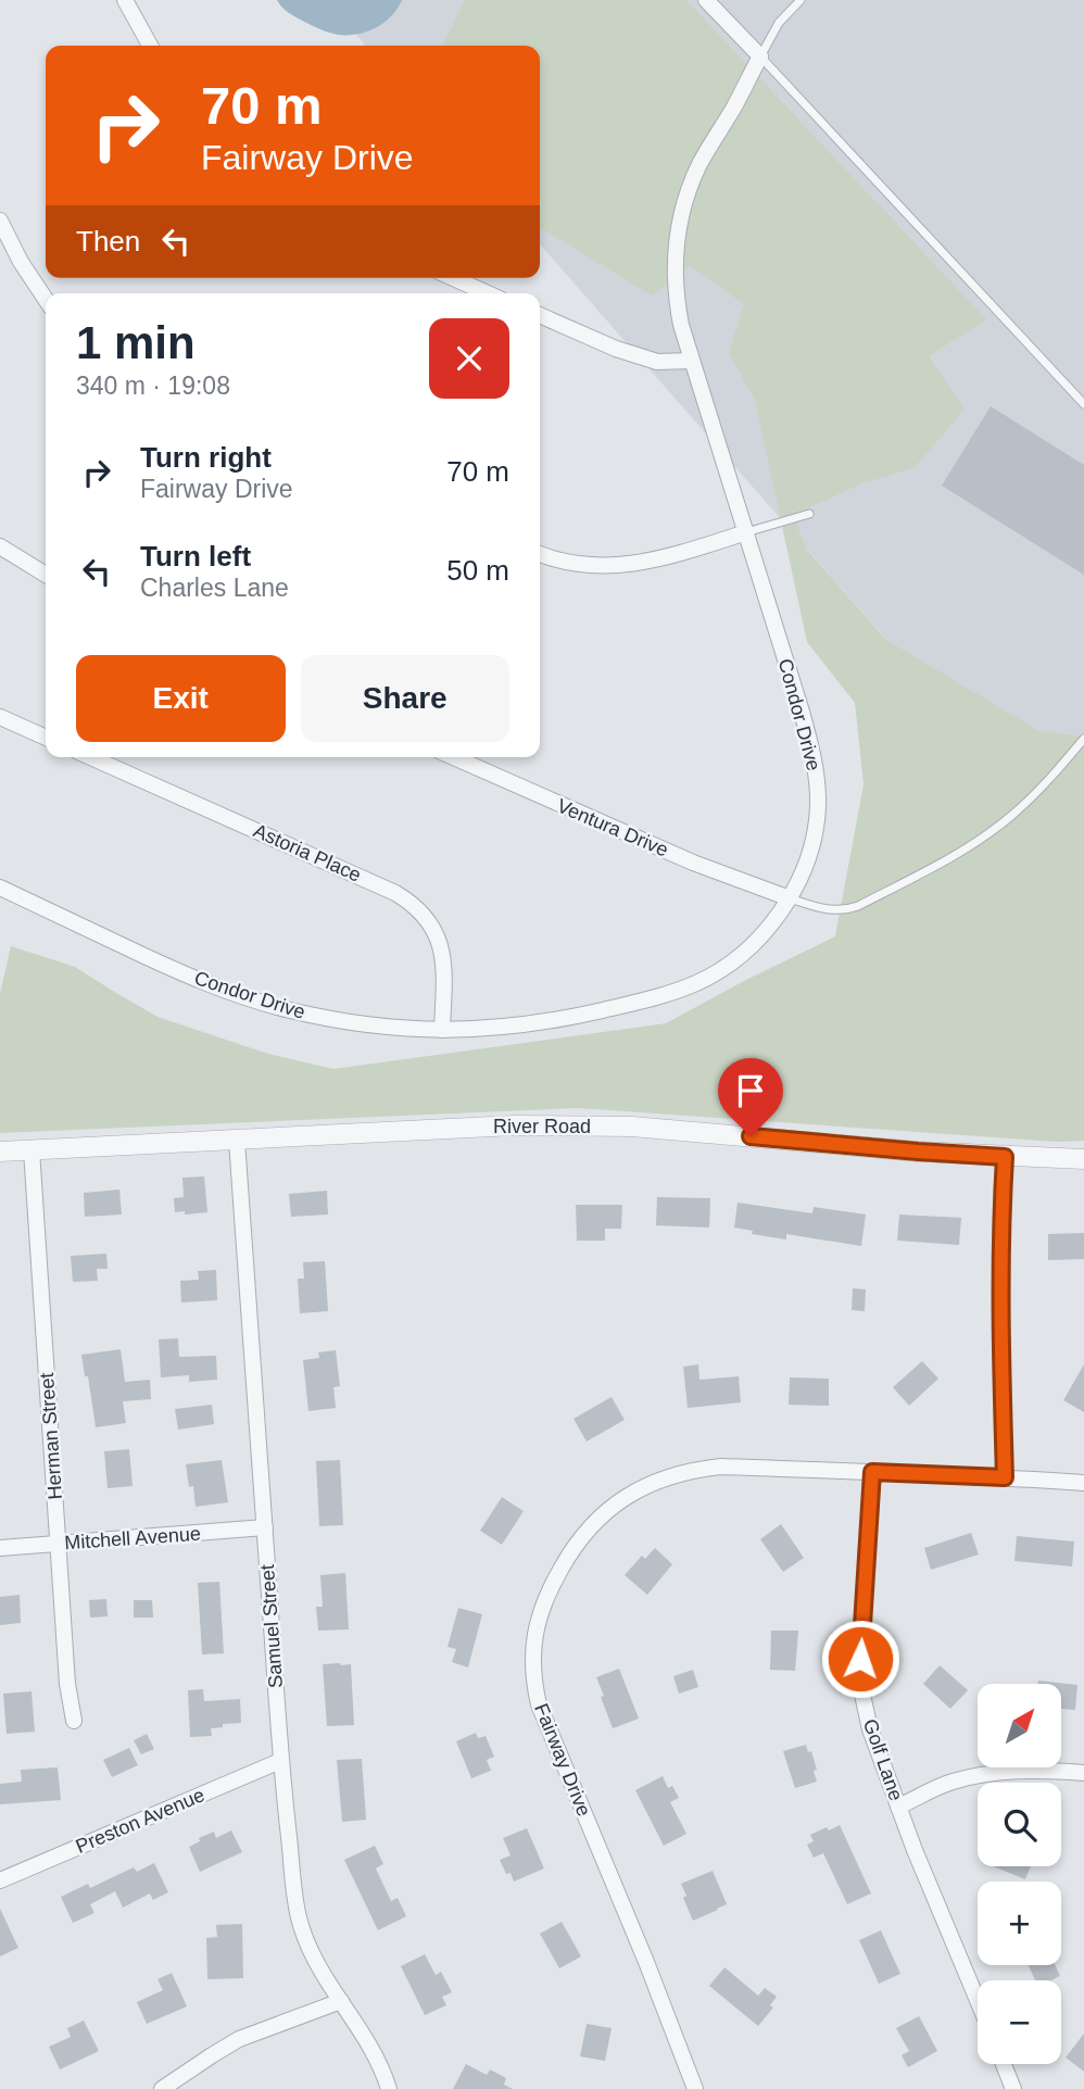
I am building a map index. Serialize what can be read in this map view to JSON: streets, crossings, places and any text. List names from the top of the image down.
{
  "streets": {
    "street": [
      "Condor Drive",
      "Ventura Drive",
      "Astoria Place",
      "River Road",
      "Herman Street",
      "Mitchell Avenue",
      "Samuel Street",
      "Fairway Drive",
      "Golf Lane",
      "Preston Avenue"
    ]
  },
  "crossings": [
    ["Condor Drive", "Ventura Drive"],
    ["Condor Drive", "Astoria Place"],
    ["River Road", "Herman Street"],
    ["River Road", "Samuel Street"],
    ["Herman Street", "Mitchell Avenue"],
    ["Mitchell Avenue", "Samuel Street"],
    ["Samuel Street", "Preston Avenue"],
    ["Fairway Drive", "Golf Lane"]
  ],
  "north": "top right",
  "page": {
    "turn": ["70 m", "Fairway Drive"],
    "then": "Then",
    "heading": ["1 min", "340 m · 19:08"],
    "list": [
      {
        "name": "Turn right",
        "note": "Fairway Drive",
        "value": "70 m"
      },
      {
        "name": "Turn left",
        "note": "Charles Lane",
        "value": "50 m"
      }
    ],
    "buttons": ["Exit", "Share"],
    "map_buttons": ["+", "−"]
  }
}
